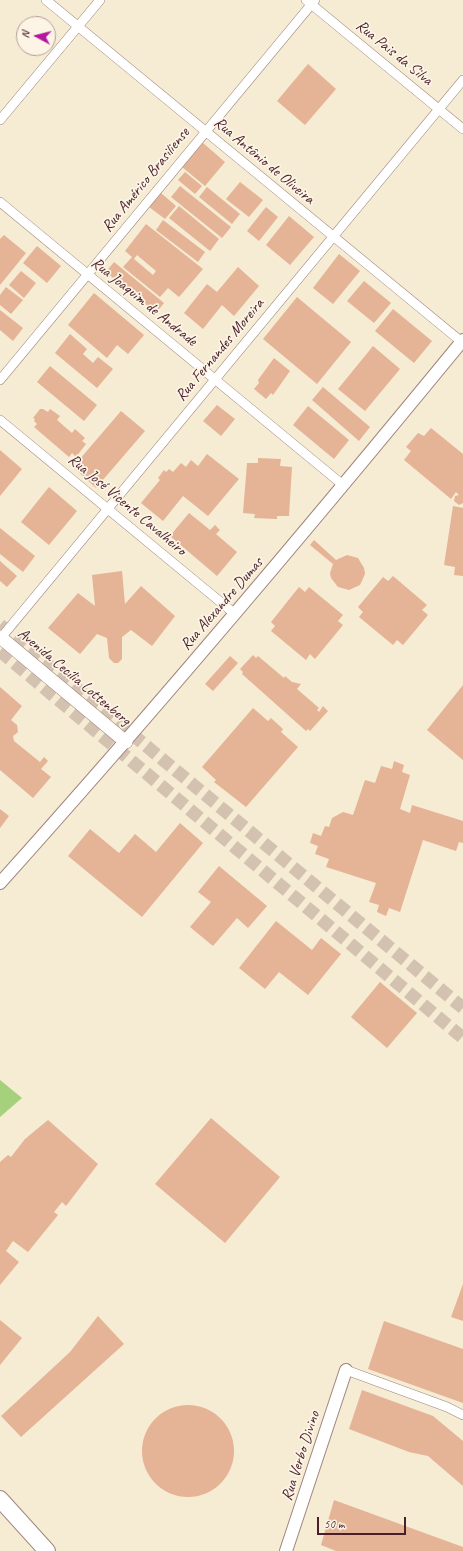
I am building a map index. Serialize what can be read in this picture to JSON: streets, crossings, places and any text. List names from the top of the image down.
{
  "streets": {
    "main road": ["Avenida Cecília Lottenberg"],
    "street": [
      "Rua Pais da Silva",
      "Rua Antônio de Oliveira",
      "Rua Américo Brasiliense",
      "Rua Joaquim de Andrade",
      "Rua Fernandes Moreira",
      "Rua José Vicente Cavalheiro",
      "Rua Alexandre Dumas",
      "Rua Verbo Divino"
    ]
  },
  "crossings": [
    ["Rua Pais da Silva", "Rua Américo Brasiliense"],
    ["Rua Pais da Silva", "Rua Fernandes Moreira"],
    ["Rua Antônio de Oliveira", "Rua Américo Brasiliense"],
    ["Rua Antônio de Oliveira", "Rua Fernandes Moreira"],
    ["Rua Antônio de Oliveira", "Rua Alexandre Dumas"],
    ["Rua Américo Brasiliense", "Rua Joaquim de Andrade"],
    ["Rua Joaquim de Andrade", "Rua Fernandes Moreira"],
    ["Rua Joaquim de Andrade", "Rua Alexandre Dumas"],
    ["Rua Fernandes Moreira", "Rua José Vicente Cavalheiro"],
    ["Rua Fernandes Moreira", "Avenida Cecília Lottenberg"],
    ["Rua José Vicente Cavalheiro", "Rua Alexandre Dumas"],
    ["Rua Alexandre Dumas", "Avenida Cecília Lottenberg"]
  ],
  "scale_bar": "50 m",
  "north": "left"
}
